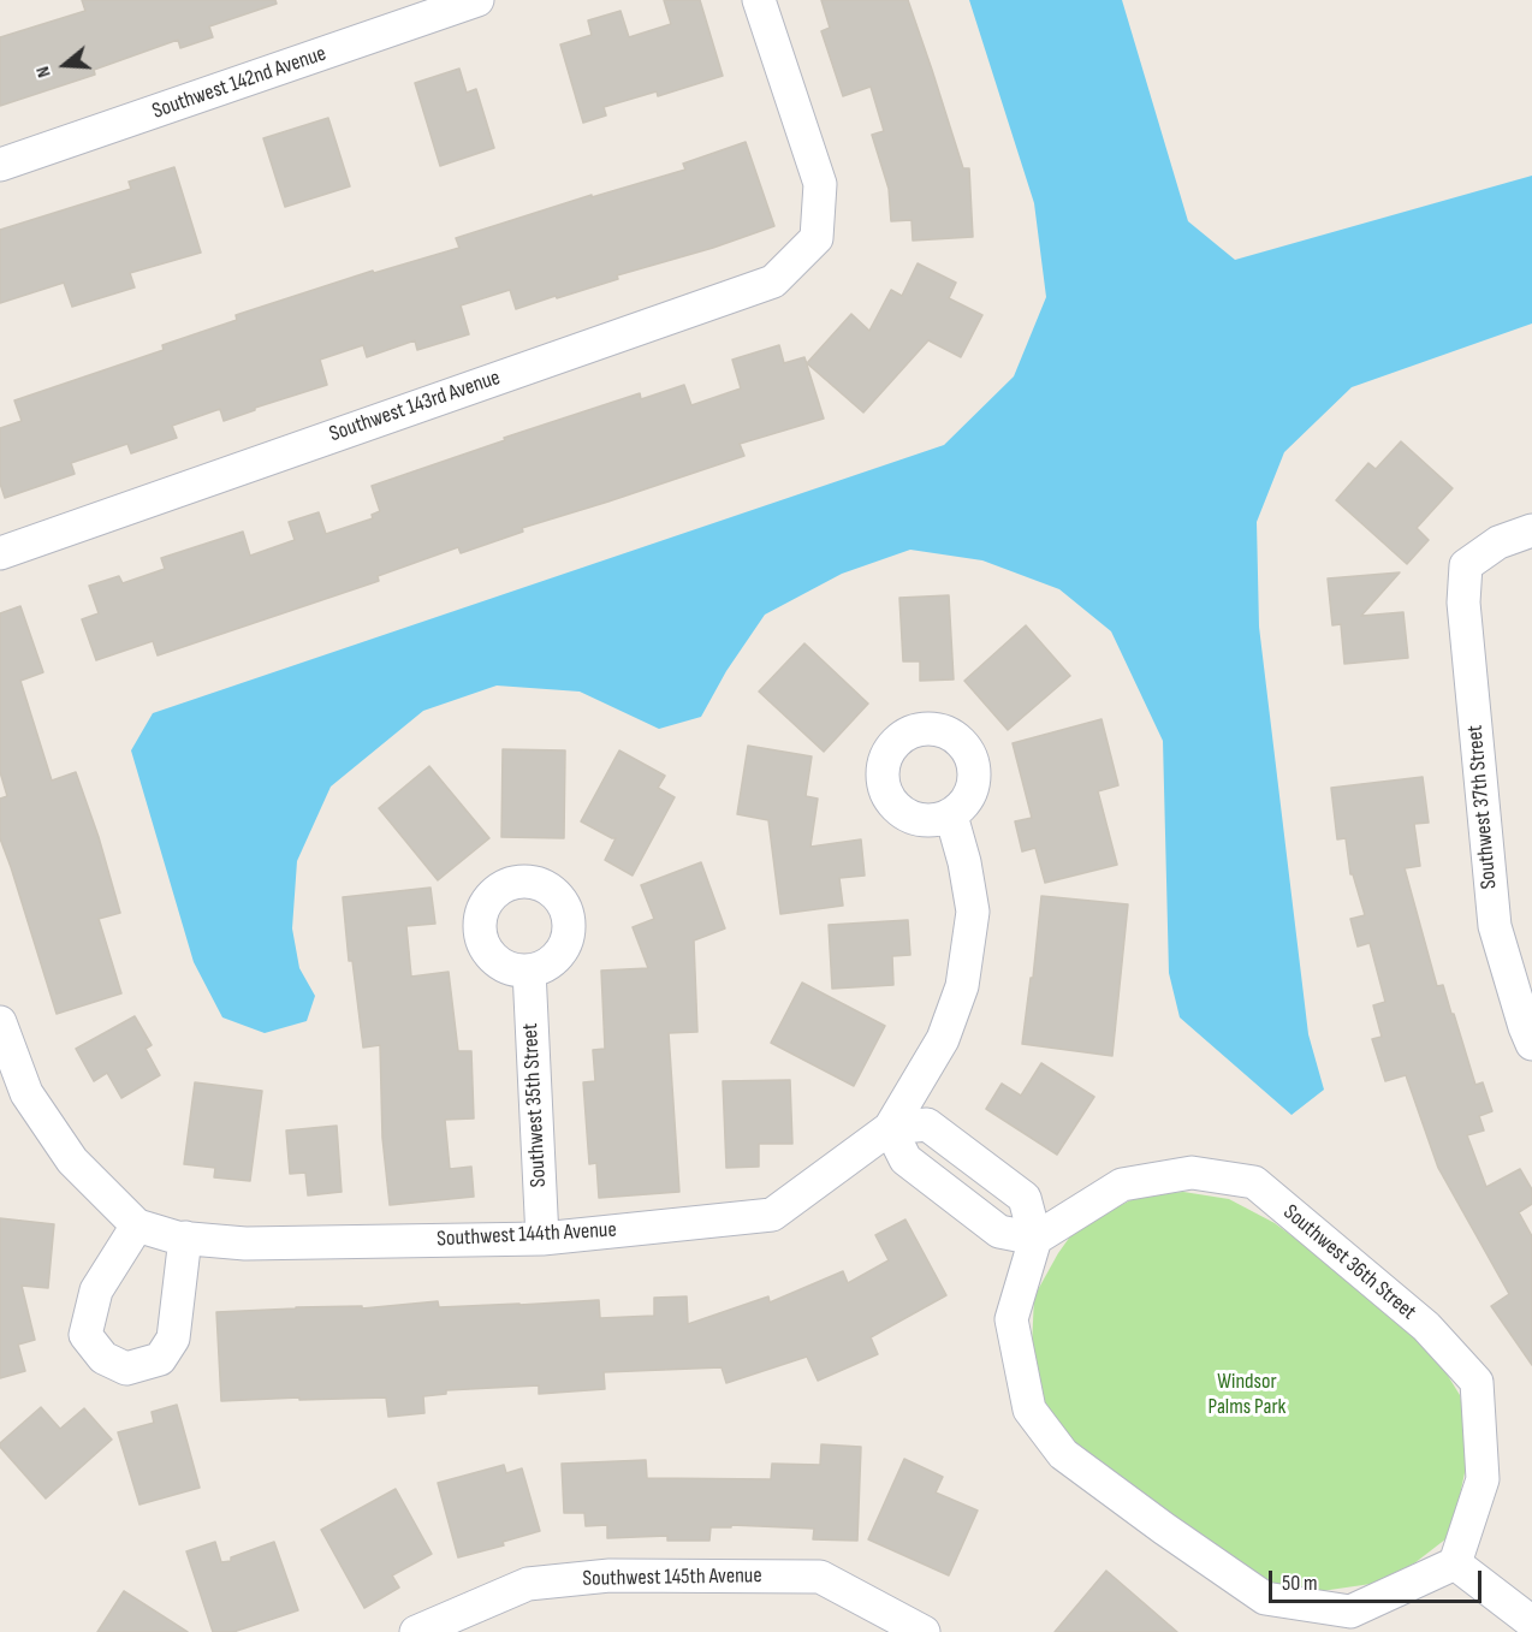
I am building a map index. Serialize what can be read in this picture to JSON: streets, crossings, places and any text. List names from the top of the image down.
{
  "streets": {
    "street": [
      "Southwest 142nd Avenue",
      "Southwest 143rd Avenue",
      "Southwest 37th Street",
      "Southwest 35th Street",
      "Southwest 144th Avenue",
      "Southwest 36th Street",
      "Southwest 145th Avenue"
    ]
  },
  "crossings": [
    ["Southwest 35th Street", "Southwest 144th Avenue"]
  ],
  "parks": ["Windsor Palms Park"],
  "scale_bar": "50 m",
  "north": "left"
}
